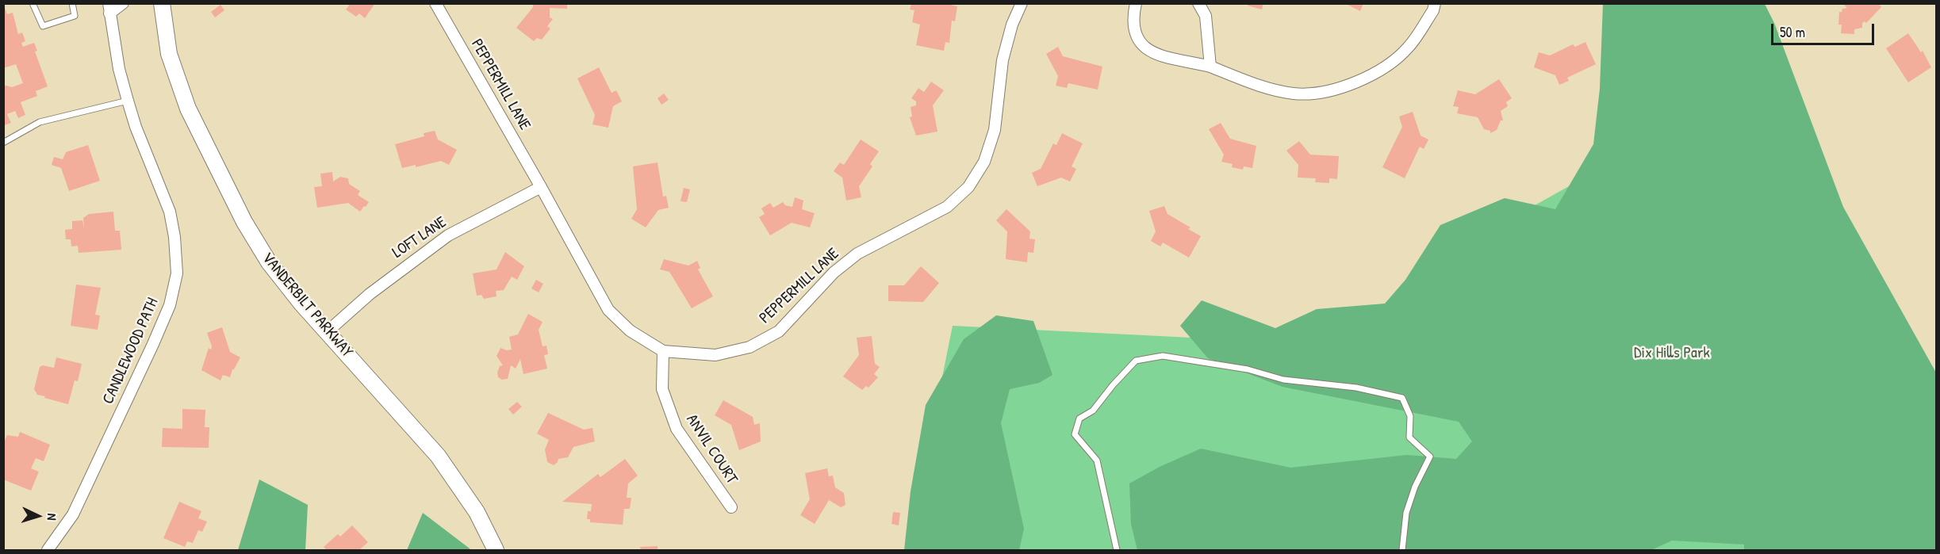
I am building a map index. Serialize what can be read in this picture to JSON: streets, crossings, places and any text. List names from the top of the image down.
{
  "streets": {
    "main road": ["VANDERBILT PARKWAY"],
    "street": [
      "PEPPERMILL LANE",
      "LOFT LANE",
      "CANDLEWOOD PATH",
      "ANVIL COURT"
    ]
  },
  "crossings": [
    ["PEPPERMILL LANE", "LOFT LANE"],
    ["PEPPERMILL LANE", "ANVIL COURT"],
    ["LOFT LANE", "VANDERBILT PARKWAY"]
  ],
  "parks": ["Dix Hills Park"],
  "scale_bar": "50 m",
  "north": "right"
}
